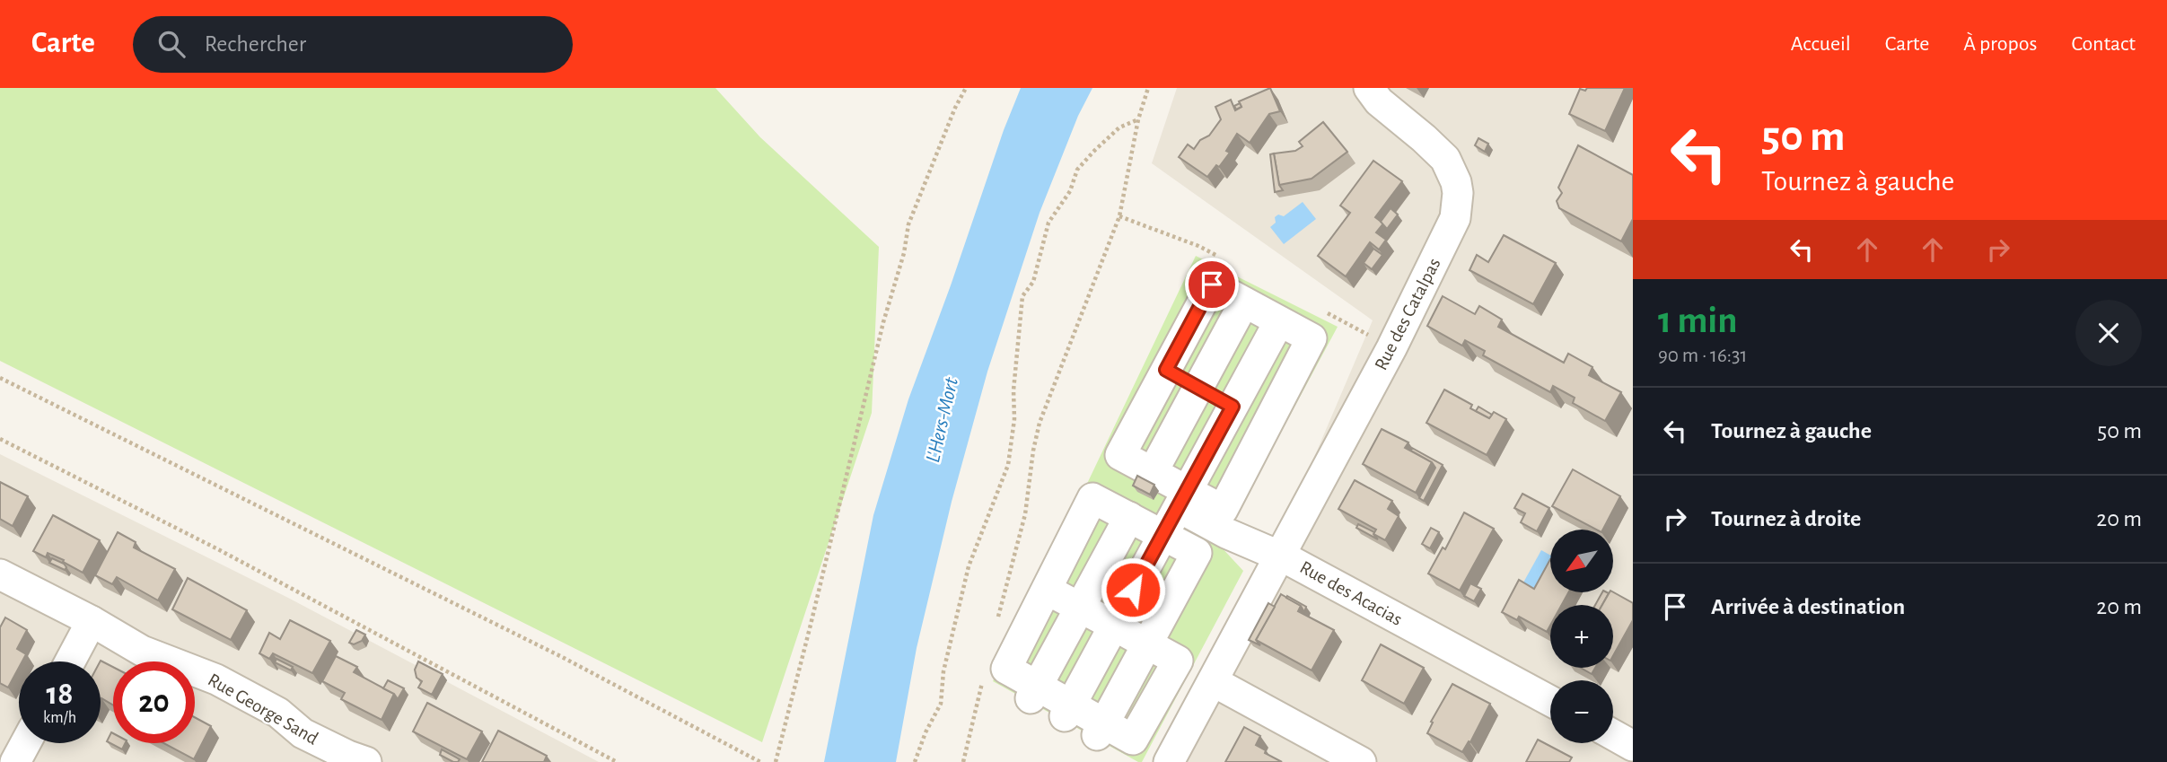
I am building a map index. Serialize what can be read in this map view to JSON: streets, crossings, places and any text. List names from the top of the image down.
{
  "streets": {
    "street": ["Rue des Catalpas", "Rue des Acacias", "Rue George Sand"]
  },
  "crossings": [
    ["Rue des Catalpas", "Rue des Acacias"]
  ],
  "water": ["L'Hers-Mort"],
  "north": "bottom left",
  "page": {
    "header": "Carte",
    "search": "Rechercher",
    "nav": [
      "Accueil",
      "Carte",
      "À propos",
      "Contact"
    ],
    "turn": ["50 m", "Tournez à gauche"],
    "heading": ["1 min", "90 m · 16:31"],
    "list": [
      {
        "name": "Tournez à gauche",
        "value": "50 m"
      },
      {
        "name": "Tournez à droite",
        "value": "20 m"
      },
      {
        "name": "Arrivée à destination",
        "value": "20 m"
      }
    ],
    "map_buttons": ["+", "−"],
    "speed": "18 km/h",
    "limit": "20"
  }
}
